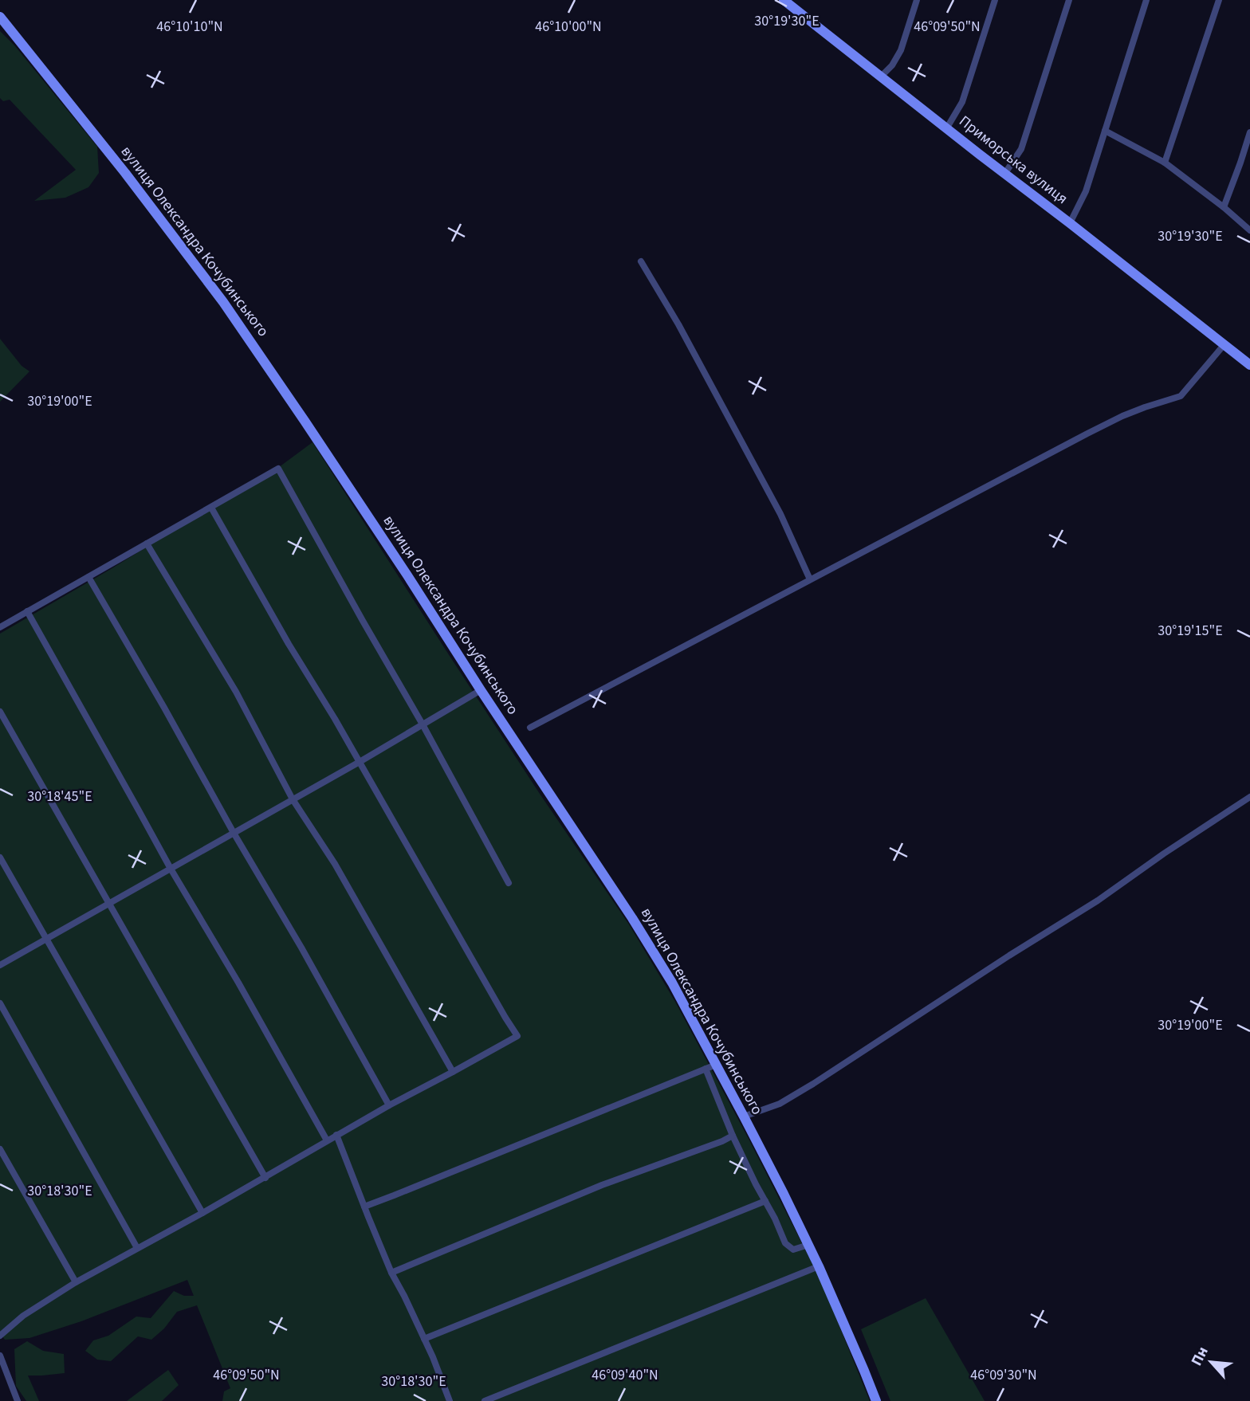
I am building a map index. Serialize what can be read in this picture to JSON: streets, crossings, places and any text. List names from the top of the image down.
{
  "streets": {
    "street": ["Приморська вулиця", "вулиця Олександра Кочубинського"]
  },
  "north": "top left",
  "coordinates": [
    "30°19'30\"E",
    "46°10'10\"N",
    "46°10'00\"N",
    "46°09'50\"N",
    "30°19'00\"E",
    "30°19'15\"E",
    "30°18'45\"E",
    "30°18'30\"E",
    "46°09'40\"N",
    "46°09'30\"N"
  ]
}
